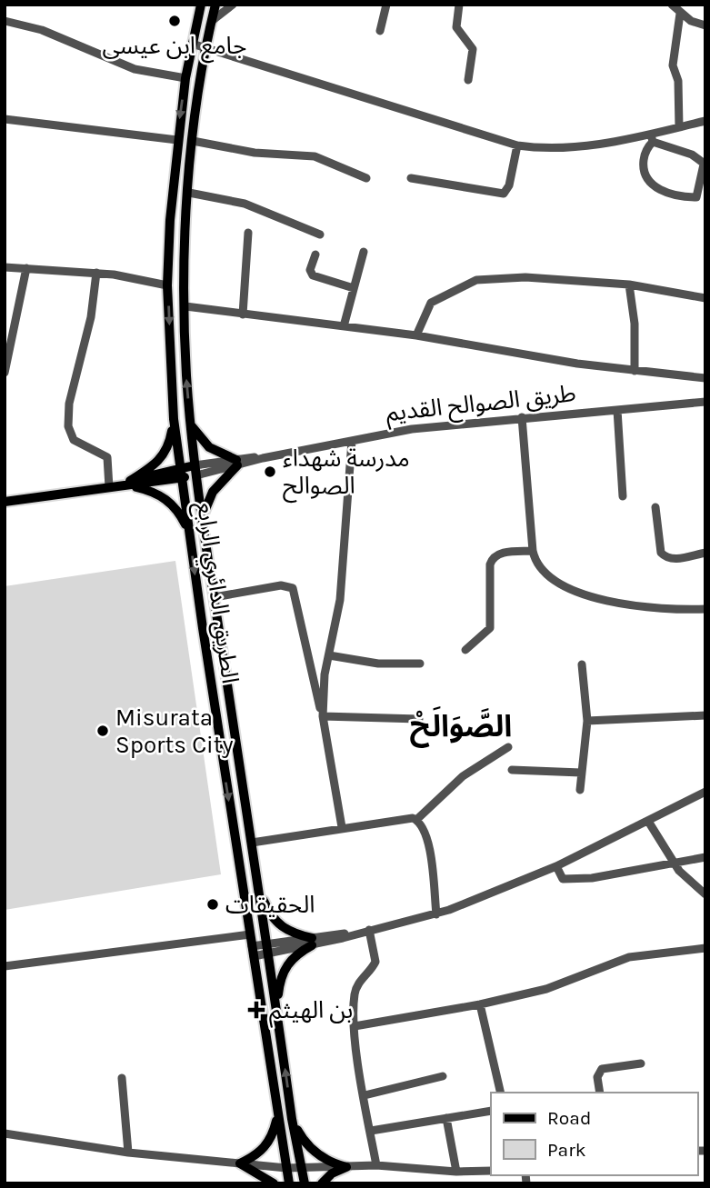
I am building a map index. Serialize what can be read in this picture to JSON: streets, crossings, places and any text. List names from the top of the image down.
{
  "streets": {
    "main road": ["طريق الصوالح القديم", "الطريق الدائري الرابع"]
  },
  "crossings": [
    ["طريق الصوالح القديم", "الطريق الدائري الرابع"]
  ],
  "districts": ["الصَّوَالَحْ"],
  "places": {
    "other": [
      "جامع ابن عيسى",
      "مدرسة شهداء الصوالح",
      "Misurata Sports City",
      "الحقيقات"
    ],
    "health": ["بن الهيثم"]
  },
  "legend": ["Road", "Park"]
}
